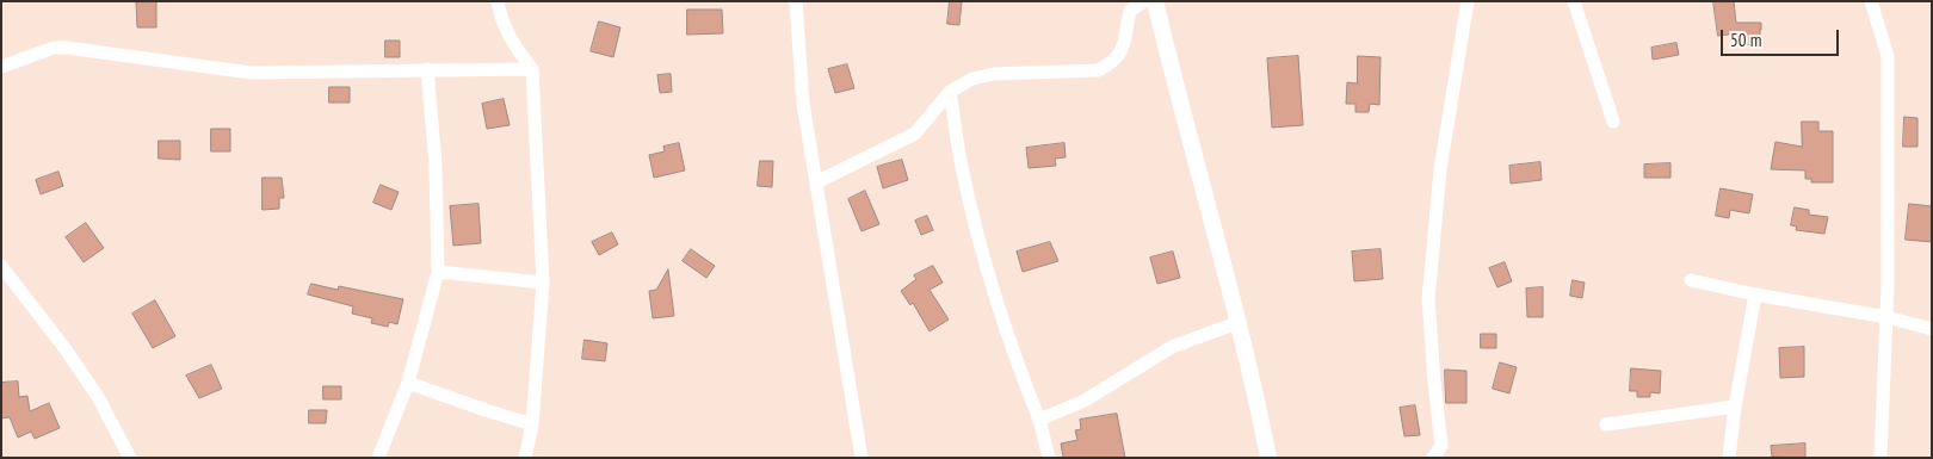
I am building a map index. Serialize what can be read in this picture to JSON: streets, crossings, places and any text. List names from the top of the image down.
{
  "scale_bar": "50 m"
}
